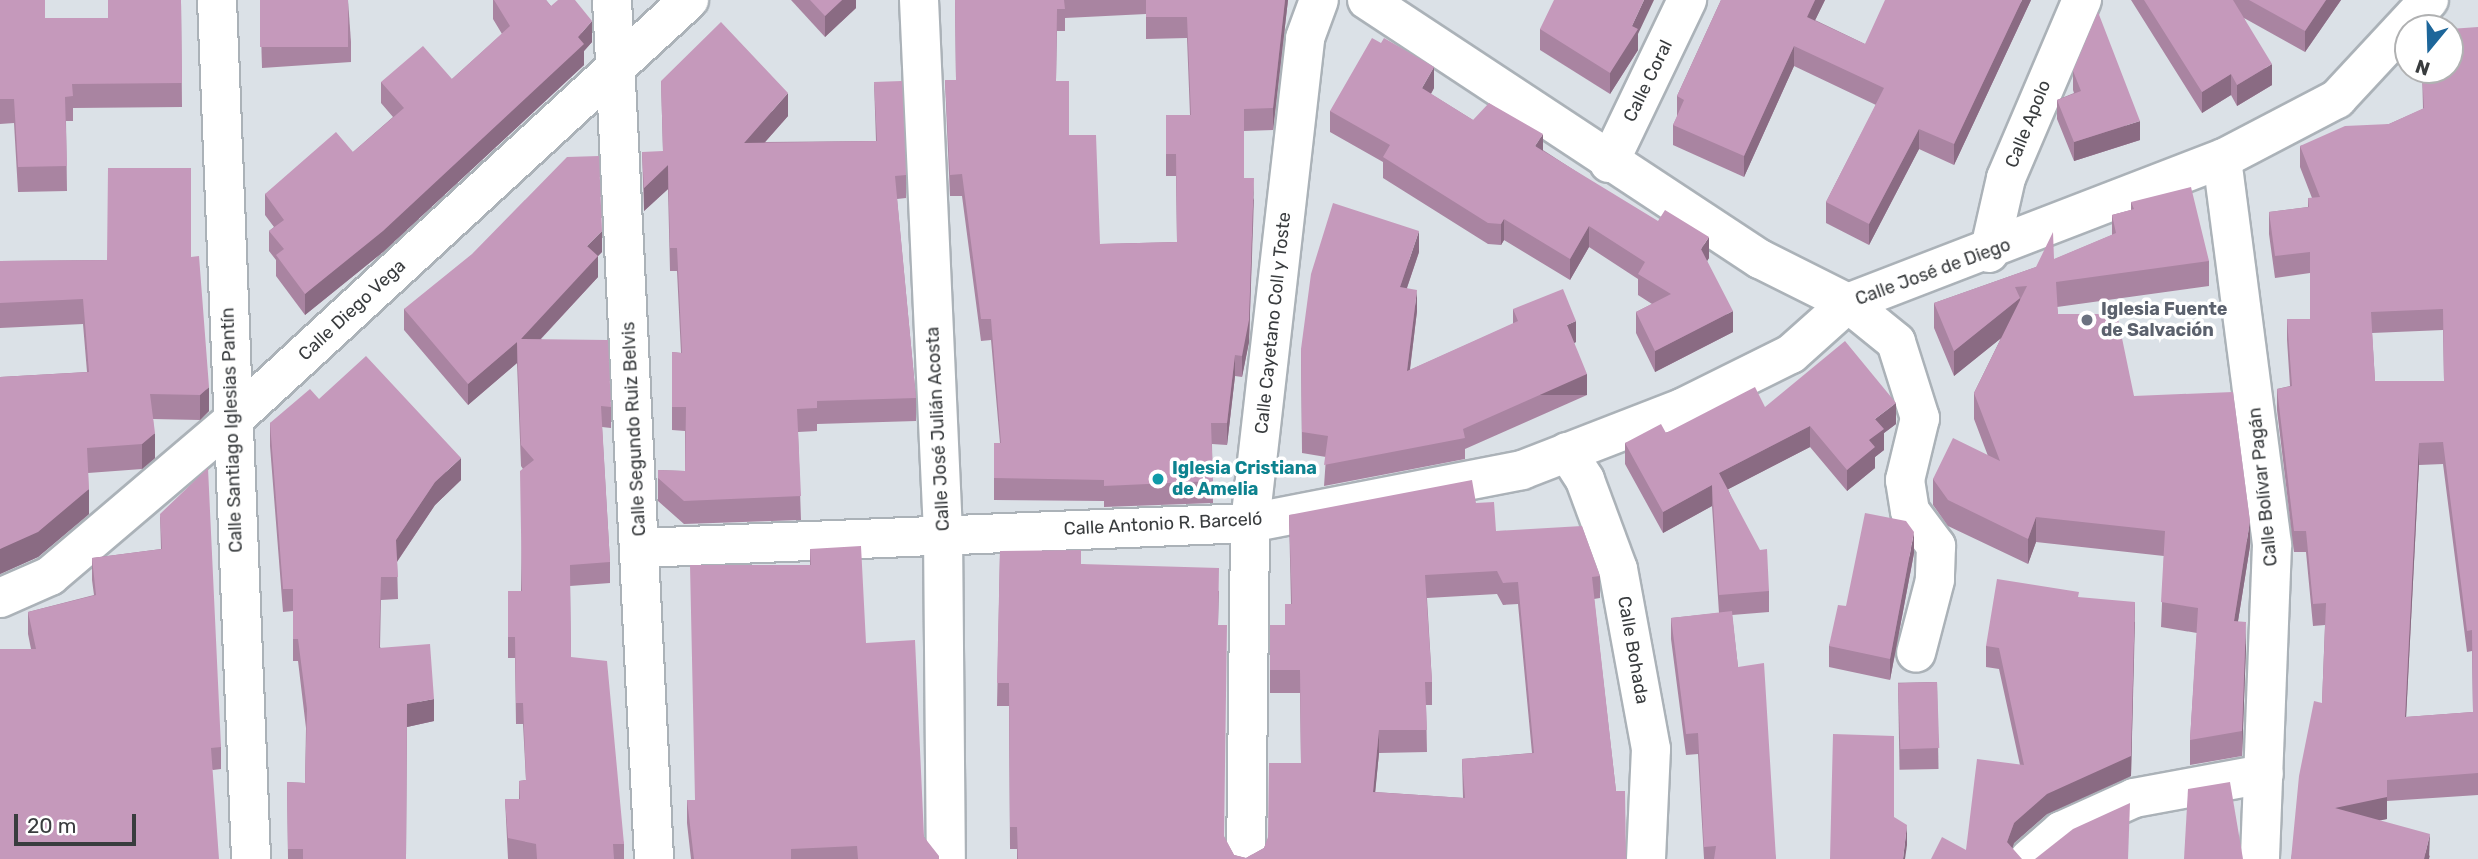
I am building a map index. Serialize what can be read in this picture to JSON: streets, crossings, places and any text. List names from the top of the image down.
{
  "streets": {
    "street": [
      "Calle Coral",
      "Calle Apolo",
      "Calle José de Diego",
      "Calle Diego Vega",
      "Calle Cayetano Coll y Toste",
      "Calle Segundo Ruiz Belvis",
      "Calle José Julián Acosta",
      "Calle Santiago Iglesias Pantín",
      "Calle Bolívar Pagán",
      "Calle Antonio R. Barceló",
      "Calle Bohada"
    ]
  },
  "crossings": [
    ["Calle Coral", "Calle José de Diego"],
    ["Calle Apolo", "Calle José de Diego"],
    ["Calle José de Diego", "Calle Bolívar Pagán"],
    ["Calle José de Diego", "Calle Antonio R. Barceló"],
    ["Calle Diego Vega", "Calle Segundo Ruiz Belvis"],
    ["Calle Diego Vega", "Calle Santiago Iglesias Pantín"],
    ["Calle Cayetano Coll y Toste", "Calle Antonio R. Barceló"],
    ["Calle Segundo Ruiz Belvis", "Calle Antonio R. Barceló"],
    ["Calle José Julián Acosta", "Calle Antonio R. Barceló"],
    ["Calle Antonio R. Barceló", "Calle Bohada"]
  ],
  "places": ["Iglesia Fuente de Salvación", "Iglesia Cristiana de Amelia"],
  "scale_bar": "20 m",
  "north": "bottom"
}
